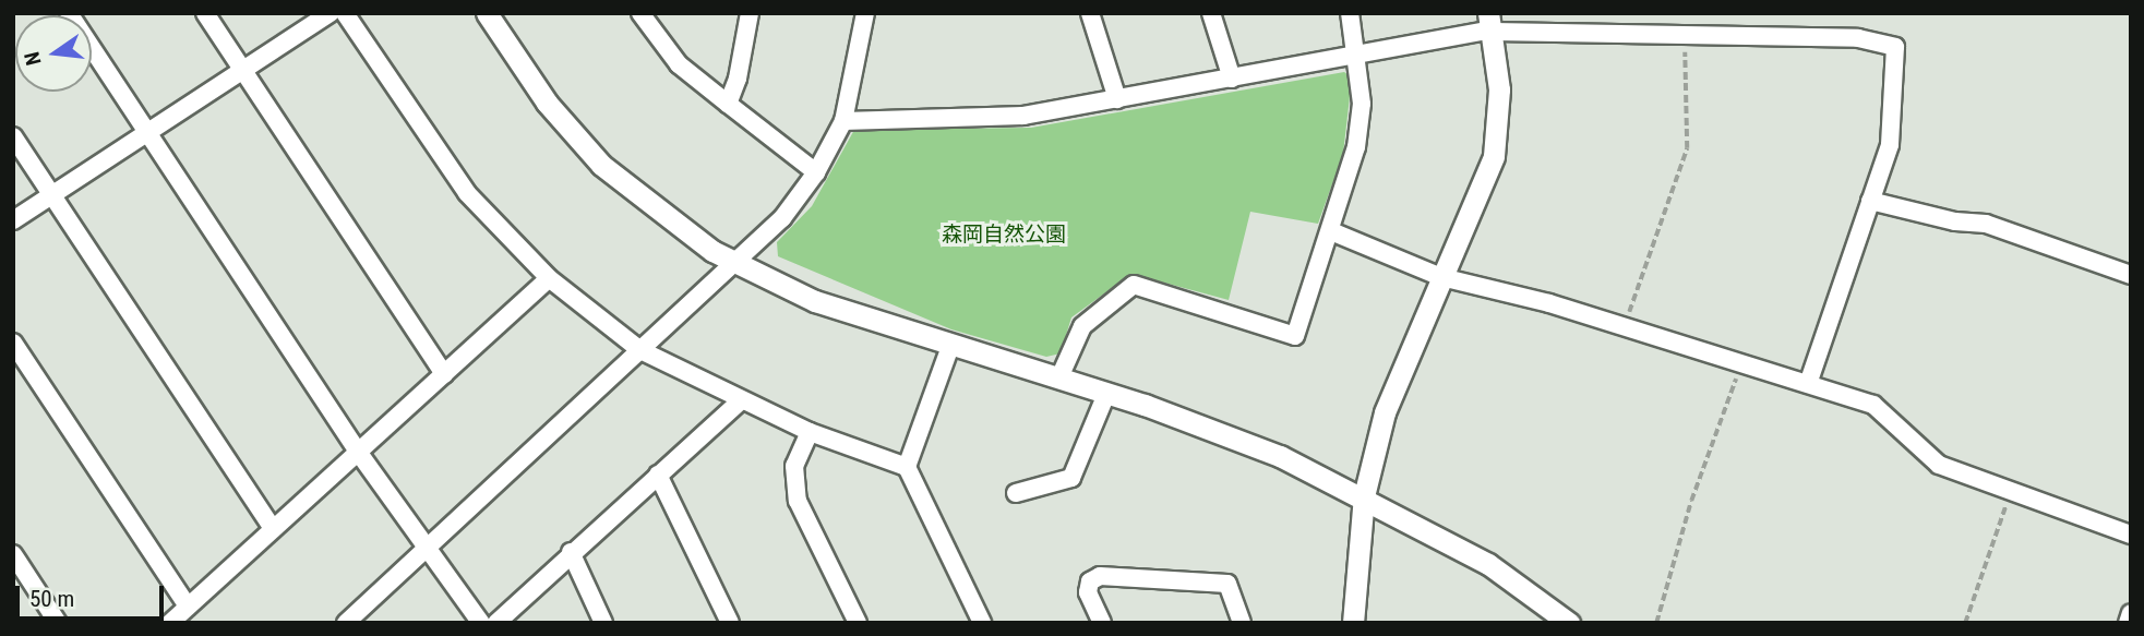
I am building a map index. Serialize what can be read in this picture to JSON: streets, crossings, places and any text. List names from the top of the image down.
{
  "parks": ["森岡自然公園"],
  "scale_bar": "50 m",
  "north": "left"
}
